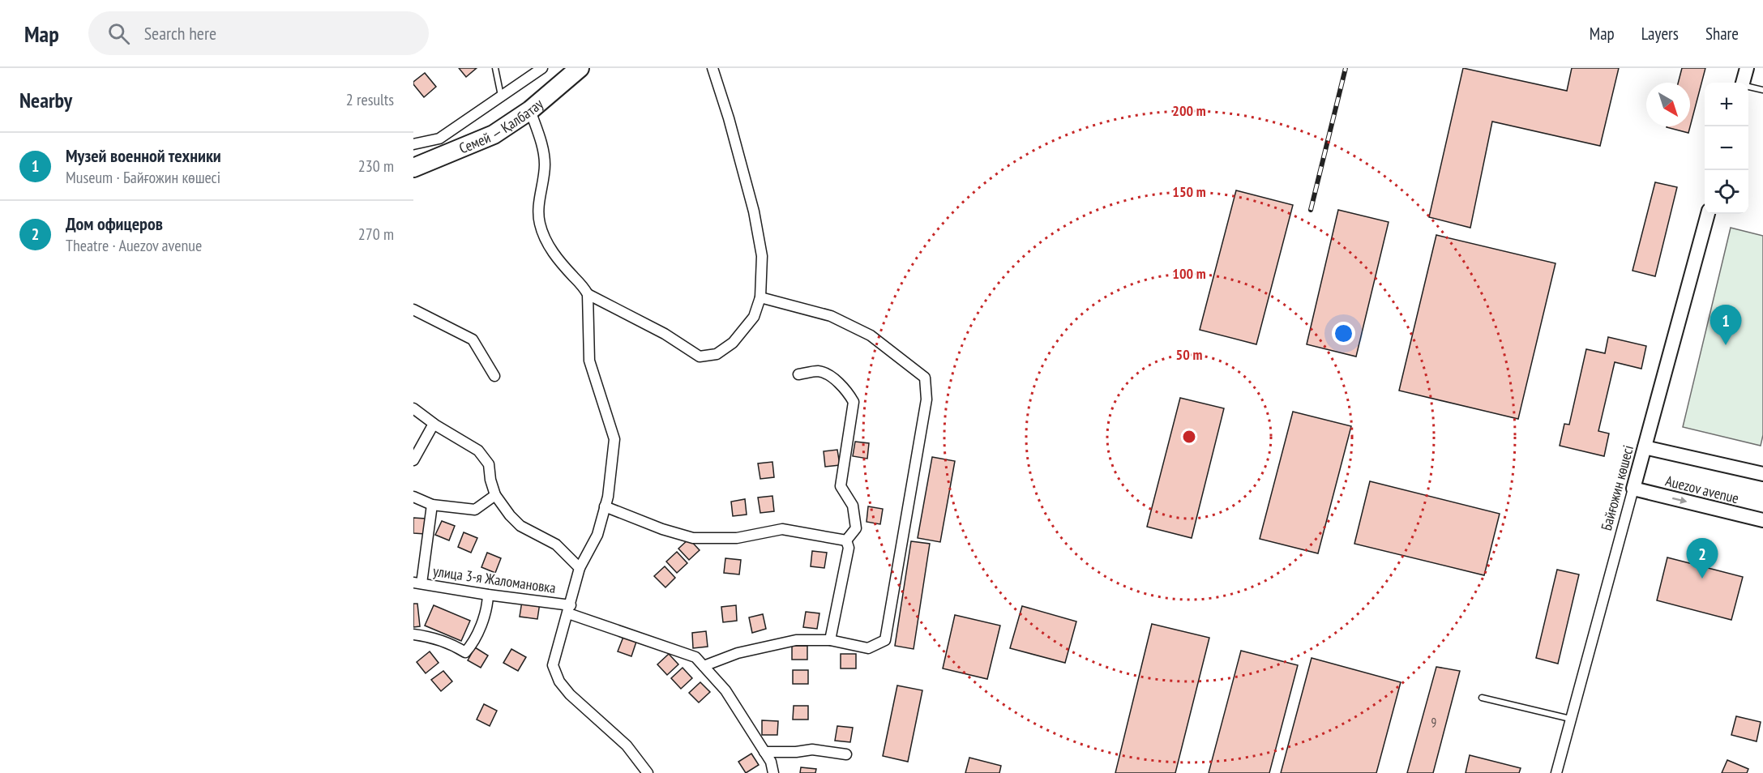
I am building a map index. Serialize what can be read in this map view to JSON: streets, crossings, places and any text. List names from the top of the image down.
{
  "streets": {
    "highway": ["Семей — Қалбатау"],
    "main road": ["Байғожин көшесі", "Auezov avenue"],
    "street": ["улица 3-я Жаломановка"]
  },
  "crossings": [
    ["Байғожин көшесі", "Auezov avenue"]
  ],
  "house_numbers": ["9"],
  "north": "bottom right",
  "page": {
    "header": "Map",
    "search": "Search here",
    "nav": ["Map", "Layers", "Share"],
    "heading": ["Nearby", "2 results"],
    "map_buttons": ["+", "−"],
    "list": [
      {
        "mark": "1",
        "name": "Музей военной техники",
        "note": "Museum · Байғожин көшесі",
        "value": "230 m"
      },
      {
        "mark": "2",
        "name": "Дом офицеров",
        "note": "Theatre · Auezov avenue",
        "value": "270 m"
      }
    ],
    "pins": ["1", "2"]
  },
  "rings": [
    "200 m",
    "150 m",
    "100 m",
    "50 m"
  ]
}
